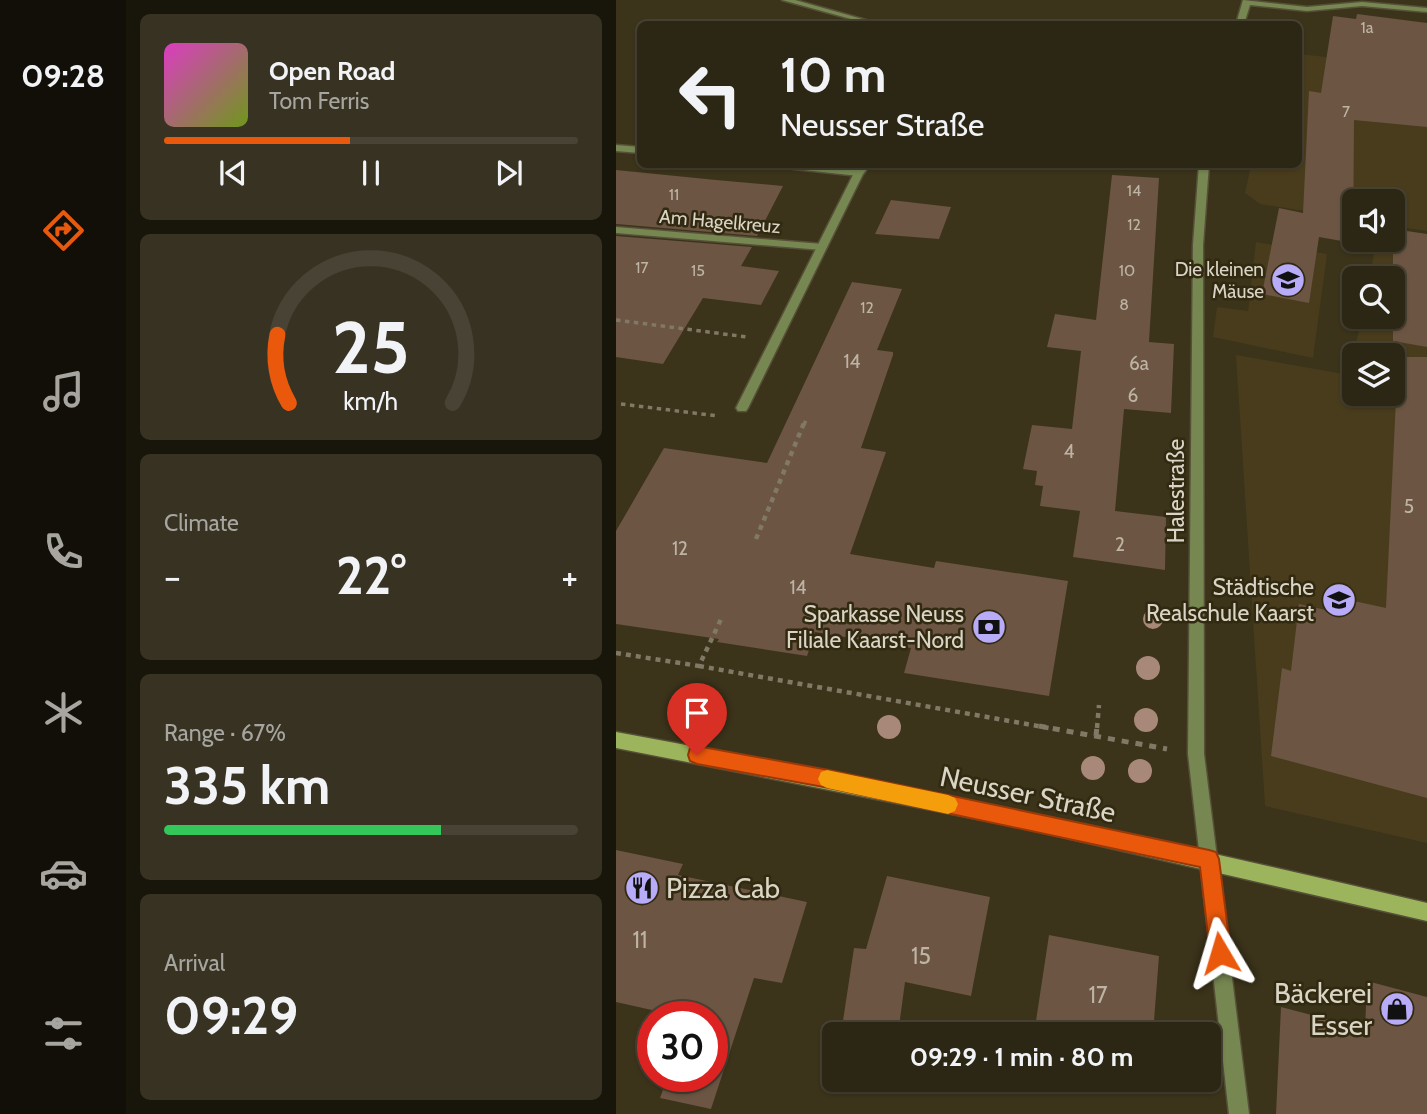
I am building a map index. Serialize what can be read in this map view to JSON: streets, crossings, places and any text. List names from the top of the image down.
{
  "streets": {
    "main road": ["Neusser Straße"],
    "street": ["Am Hagelkreuz", "Halestraße"]
  },
  "crossings": [
    ["Halestraße", "Neusser Straße"]
  ],
  "places": {
    "school or university": ["Die kleinen Mäuse", "Städtische Realschule Kaarst"],
    "bank": ["Sparkasse Neuss Filiale Kaarst-Nord"],
    "restaurant": ["Pizza Cab"],
    "shop": ["Bäckerei Esser"]
  },
  "house_numbers": [
    "1a",
    "7",
    "14",
    "11",
    "12",
    "17",
    "15",
    "10",
    "8",
    "12",
    "14",
    "6a",
    "6",
    "4",
    "5",
    "2",
    "12",
    "14",
    "11",
    "15",
    "17"
  ],
  "page": {
    "tabs": "09:28",
    "turn": ["10 m", "Neusser Straße"],
    "song": ["Open Road", "Tom Ferris"],
    "tile": [
      "Climate",
      ["Range · 67%", "335 km"],
      ["Arrival", "09:29"]
    ],
    "heat": ["−", "22°", "+"],
    "limit": "30",
    "trip": "09:29 · 1 min · 80 m",
    "gauge": ["25", "km/h"]
  }
}
